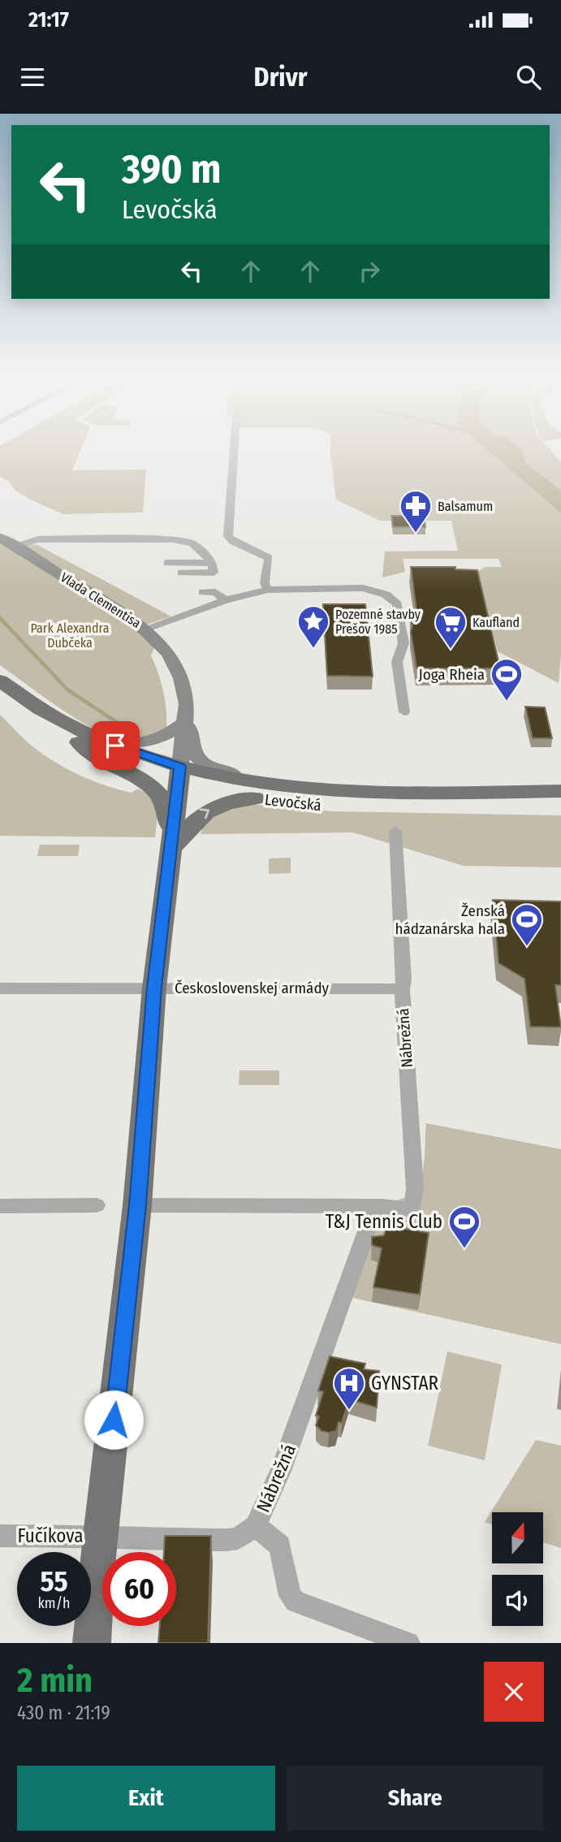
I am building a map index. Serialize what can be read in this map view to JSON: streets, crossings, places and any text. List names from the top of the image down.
{
  "streets": {
    "main road": ["Levočská"],
    "street": [
      "Vlada Clementisa",
      "Československej armády",
      "Nábrežná",
      "Fučíkova"
    ]
  },
  "crossings": [
    ["Vlada Clementisa", "Levočská"],
    ["Československej armády", "Nábrežná"],
    ["Nábrežná", "Fučíkova"]
  ],
  "parks": ["Park Alexandra Dubčeka"],
  "places": {
    "pharmacy": ["Balsamum"],
    "place": ["Pozemné stavby Prešov 1985"],
    "supermarket": ["Kaufland"],
    "sports": ["Joga Rheia", "Ženská hádzanárska hala", "T&J Tennis Club"],
    "hospital": ["GYNSTAR"]
  },
  "north": "top",
  "page": {
    "status": "21:17",
    "header": "Drivr",
    "turn": ["390 m", "Levočská"],
    "speed": "55 km/h",
    "limit": "60",
    "heading": ["2 min", "430 m · 21:19"],
    "buttons": ["Exit", "Share"]
  }
}
